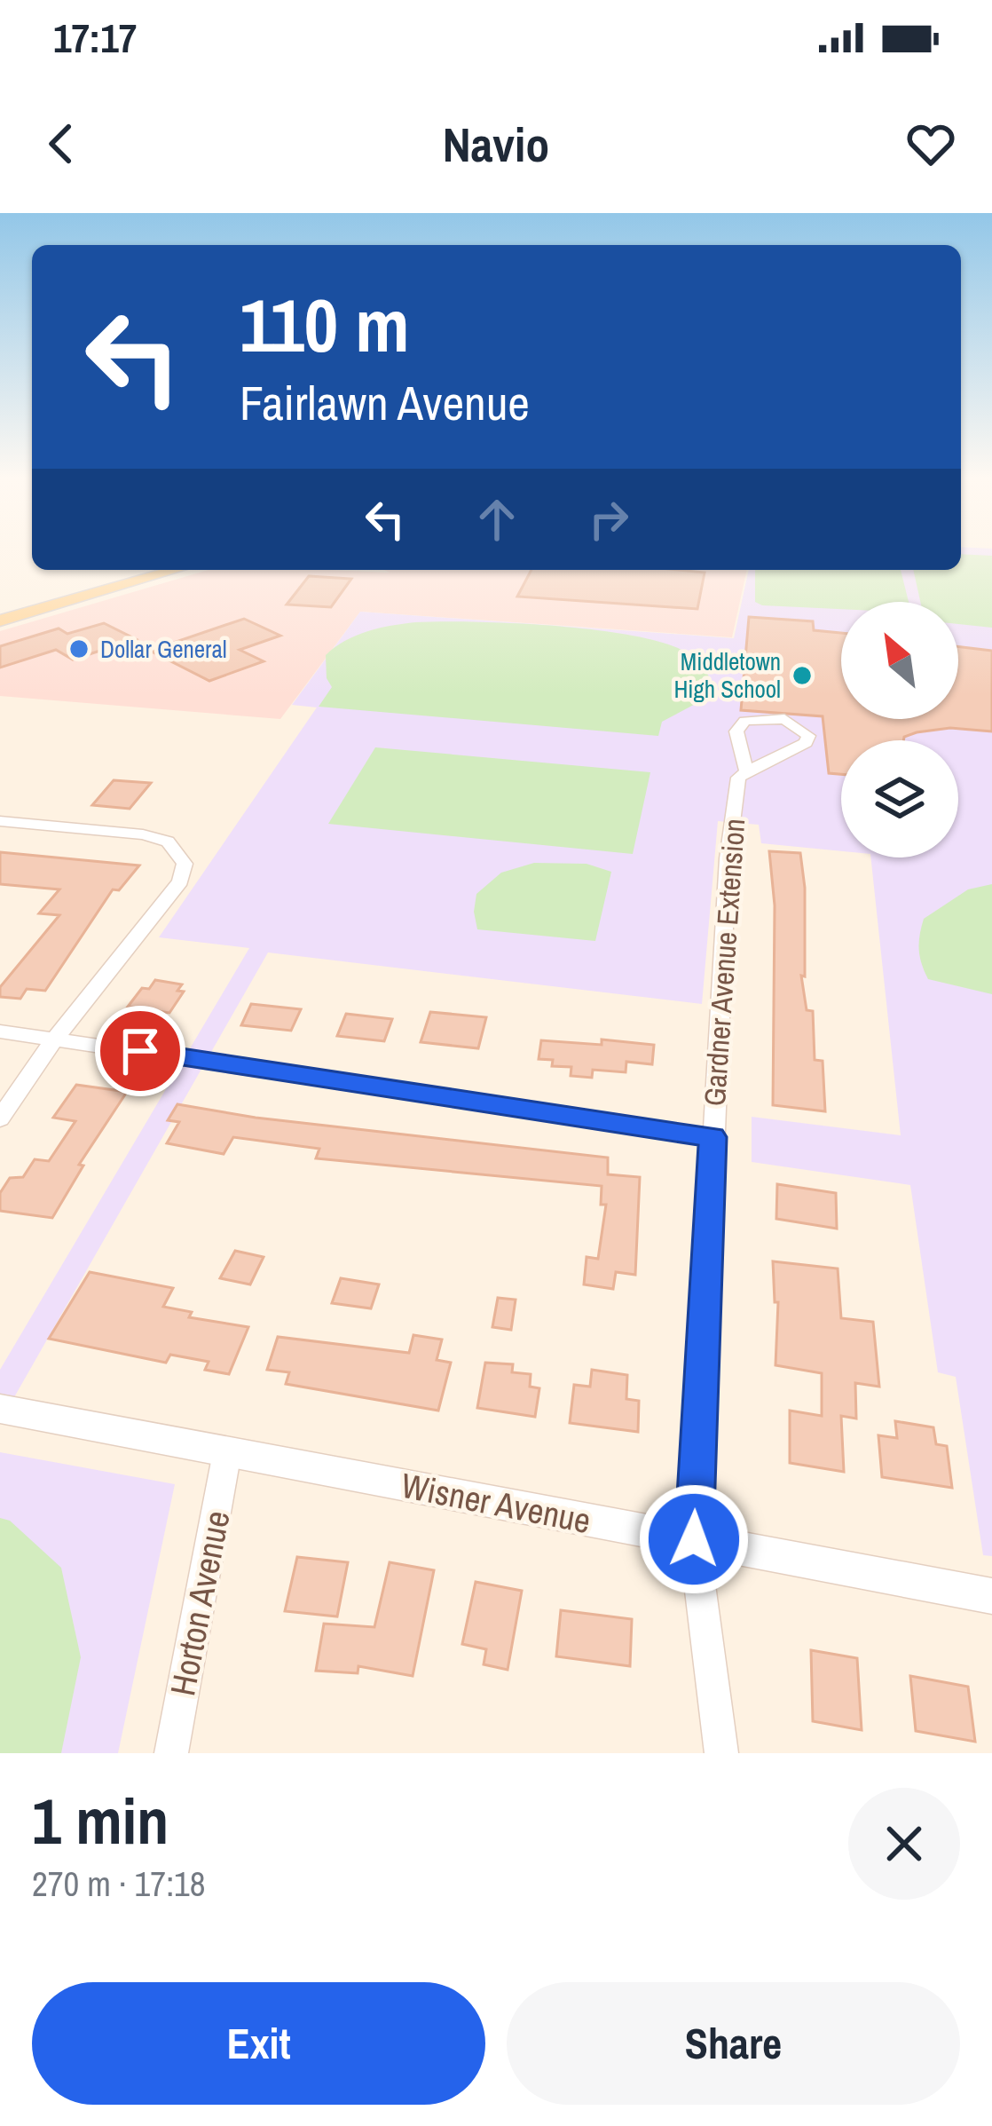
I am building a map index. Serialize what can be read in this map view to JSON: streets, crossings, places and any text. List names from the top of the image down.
{
  "streets": {
    "street": ["Gardner Avenue Extension", "Wisner Avenue", "Horton Avenue"]
  },
  "crossings": [
    ["Gardner Avenue Extension", "Wisner Avenue"],
    ["Wisner Avenue", "Horton Avenue"]
  ],
  "places": ["Dollar General", "Middletown High School"],
  "north": "top left",
  "page": {
    "status": "17:17",
    "header": "Navio",
    "turn": ["110 m", "Fairlawn Avenue"],
    "heading": ["1 min", "270 m · 17:18"],
    "buttons": ["Exit", "Share"]
  }
}
